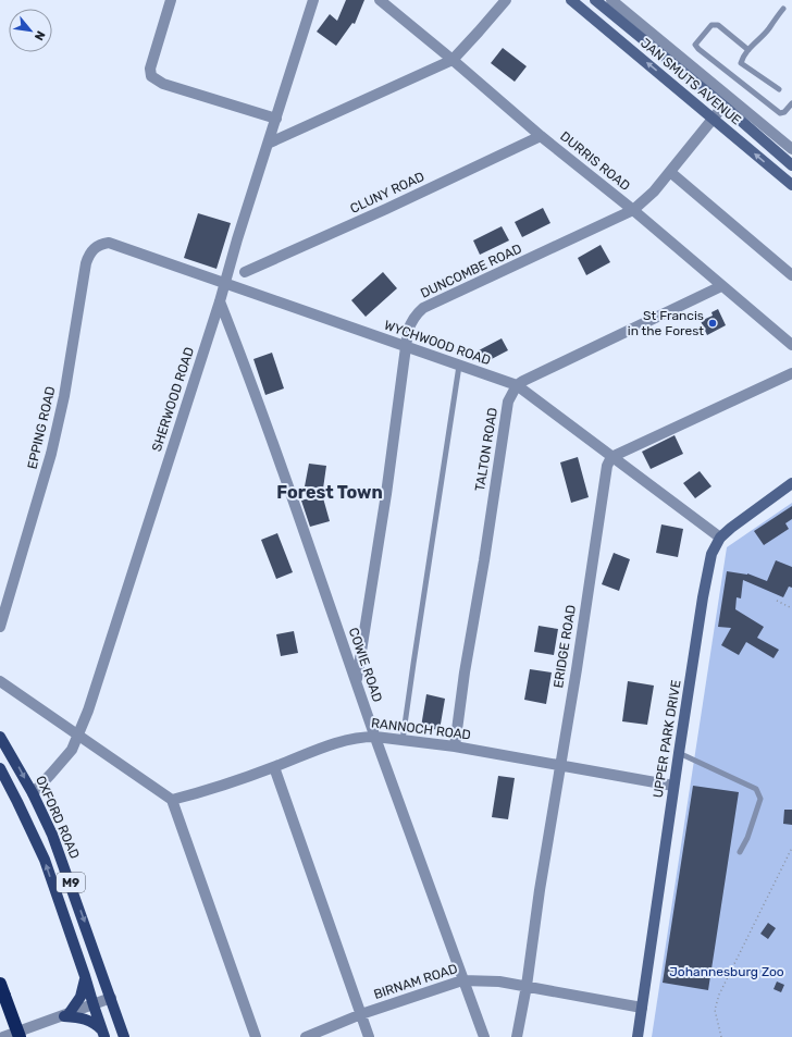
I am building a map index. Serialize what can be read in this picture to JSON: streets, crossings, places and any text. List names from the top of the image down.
{
  "streets": {
    "main road": [
      "JAN SMUTS AVENUE",
      "UPPER PARK DRIVE",
      "OXFORD ROAD",
      "M9"
    ],
    "street": [
      "DURRIS ROAD",
      "CLUNY ROAD",
      "DUNCOMBE ROAD",
      "WYCHWOOD ROAD",
      "SHERWOOD ROAD",
      "EPPING ROAD",
      "TALTON ROAD",
      "ERIDGE ROAD",
      "COWIE ROAD",
      "RANNOCH ROAD",
      "BIRNAM ROAD"
    ]
  },
  "crossings": [
    ["JAN SMUTS AVENUE", "DUNCOMBE ROAD"],
    ["DURRIS ROAD", "CLUNY ROAD"],
    ["DURRIS ROAD", "DUNCOMBE ROAD"],
    ["DUNCOMBE ROAD", "WYCHWOOD ROAD"],
    ["DUNCOMBE ROAD", "COWIE ROAD"],
    ["WYCHWOOD ROAD", "SHERWOOD ROAD"],
    ["WYCHWOOD ROAD", "EPPING ROAD"],
    ["WYCHWOOD ROAD", "TALTON ROAD"],
    ["WYCHWOOD ROAD", "ERIDGE ROAD"],
    ["WYCHWOOD ROAD", "UPPER PARK DRIVE"],
    ["SHERWOOD ROAD", "COWIE ROAD"],
    ["SHERWOOD ROAD", "OXFORD ROAD"],
    ["TALTON ROAD", "RANNOCH ROAD"],
    ["ERIDGE ROAD", "RANNOCH ROAD"],
    ["ERIDGE ROAD", "BIRNAM ROAD"],
    ["COWIE ROAD", "RANNOCH ROAD"],
    ["COWIE ROAD", "BIRNAM ROAD"],
    ["RANNOCH ROAD", "UPPER PARK DRIVE"],
    ["UPPER PARK DRIVE", "BIRNAM ROAD"]
  ],
  "districts": ["Forest Town"],
  "parks": ["Johannesburg Zoo"],
  "places": ["St Francis in the Forest"],
  "north": "bottom right"
}
